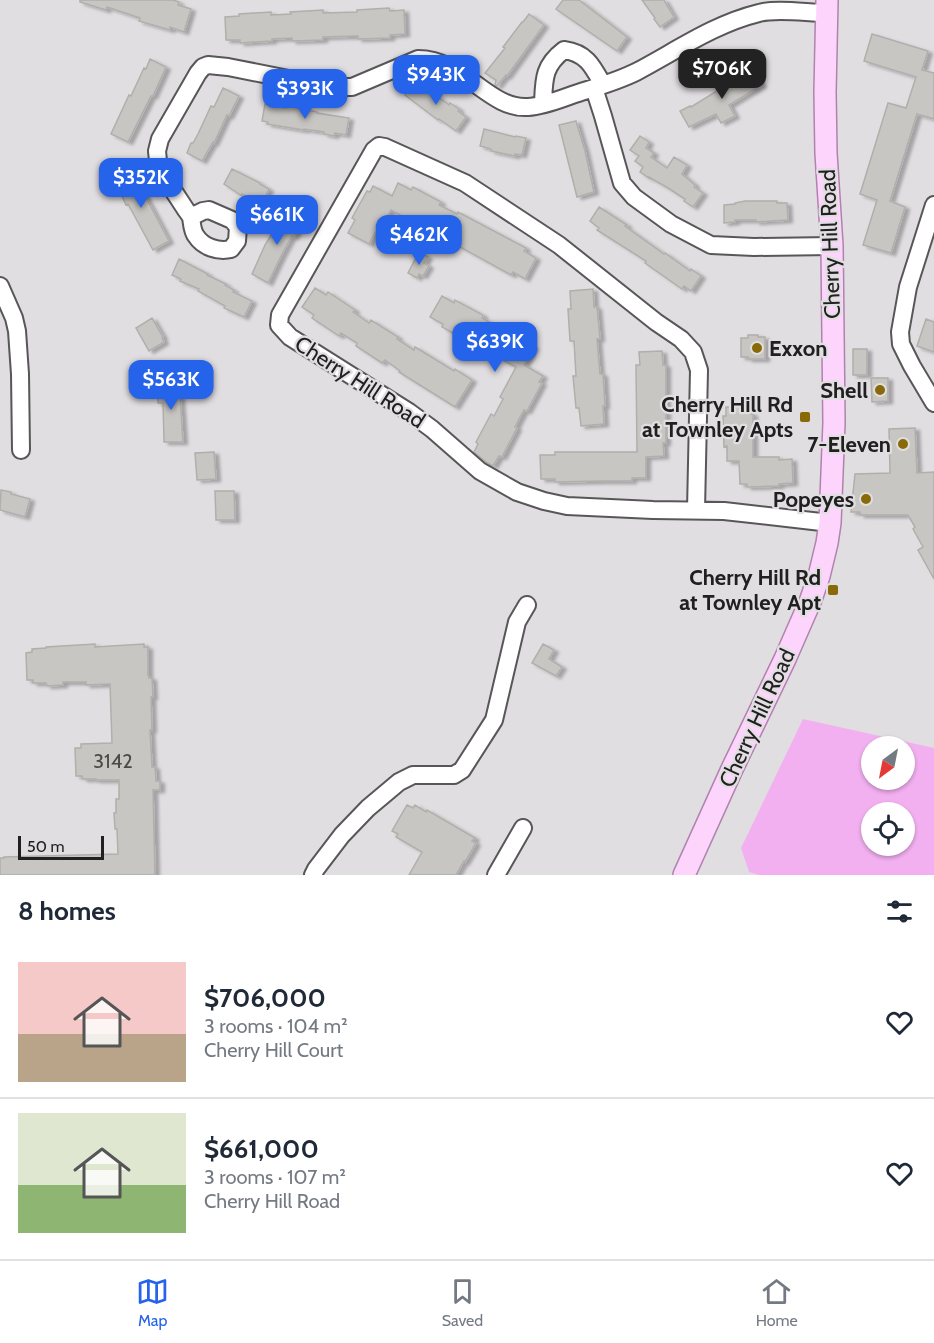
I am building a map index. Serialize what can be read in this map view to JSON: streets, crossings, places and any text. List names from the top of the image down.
{
  "streets": {
    "main road": ["Cherry Hill Road"]
  },
  "places": {
    "other": [
      "Exxon",
      "Shell",
      "7-Eleven",
      "Popeyes"
    ],
    "transit": ["Cherry Hill Rd at Townley Apts", "Cherry Hill Rd at Townley Apt"]
  },
  "house_numbers": ["3142"],
  "scale_bar": "50 m",
  "north": "bottom left",
  "page": {
    "price": [
      "$706K",
      "$943K",
      "$393K",
      "$352K",
      "$661K",
      "$462K",
      "$639K",
      "$563K"
    ],
    "scale": "50 m",
    "heading": "8 homes",
    "list": [
      {
        "name": "$706,000",
        "note": "3 rooms · 104 m² · Cherry Hill Court"
      },
      {
        "name": "$661,000",
        "note": "3 rooms · 107 m² · Cherry Hill Road"
      }
    ],
    "tabs": ["Map", "Saved", "Home"]
  }
}
